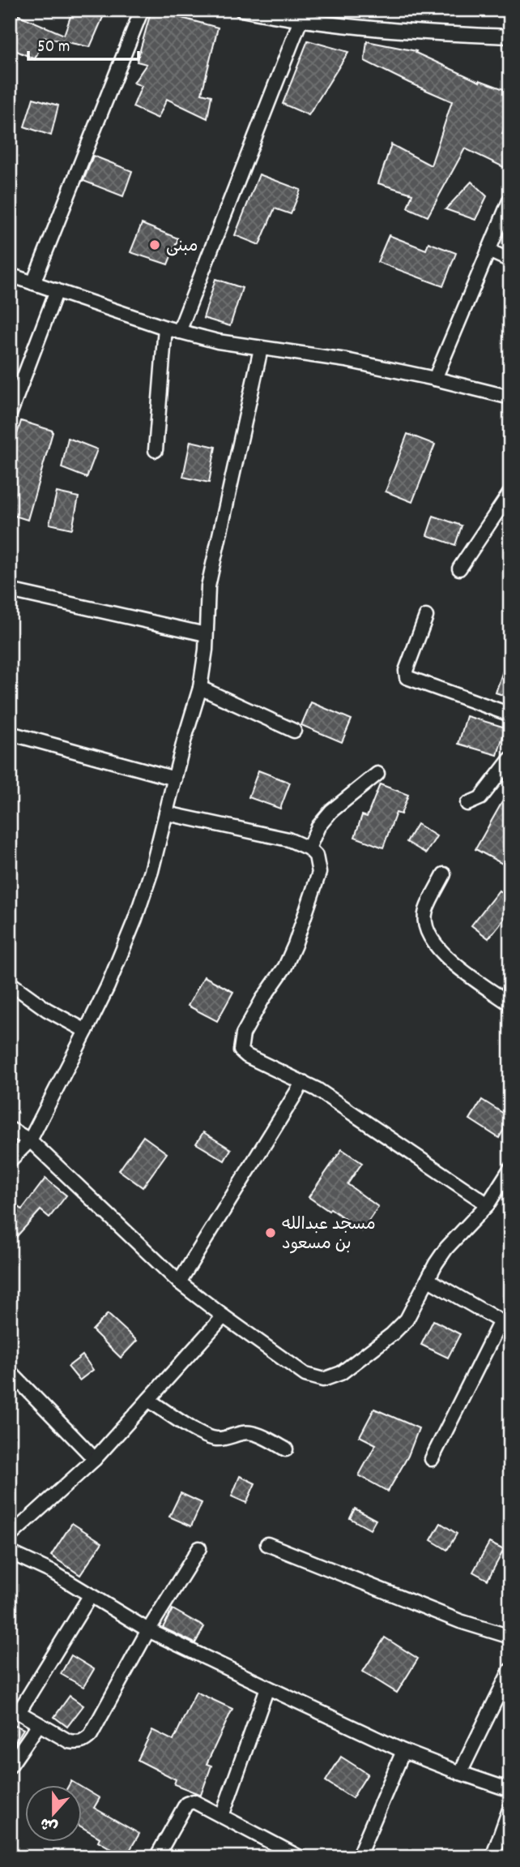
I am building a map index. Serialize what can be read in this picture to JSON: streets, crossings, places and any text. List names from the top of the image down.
{
  "places": ["مبنى", "مسجد عبدالله بن مسعود"],
  "scale_bar": "50 m",
  "north": "bottom"
}
